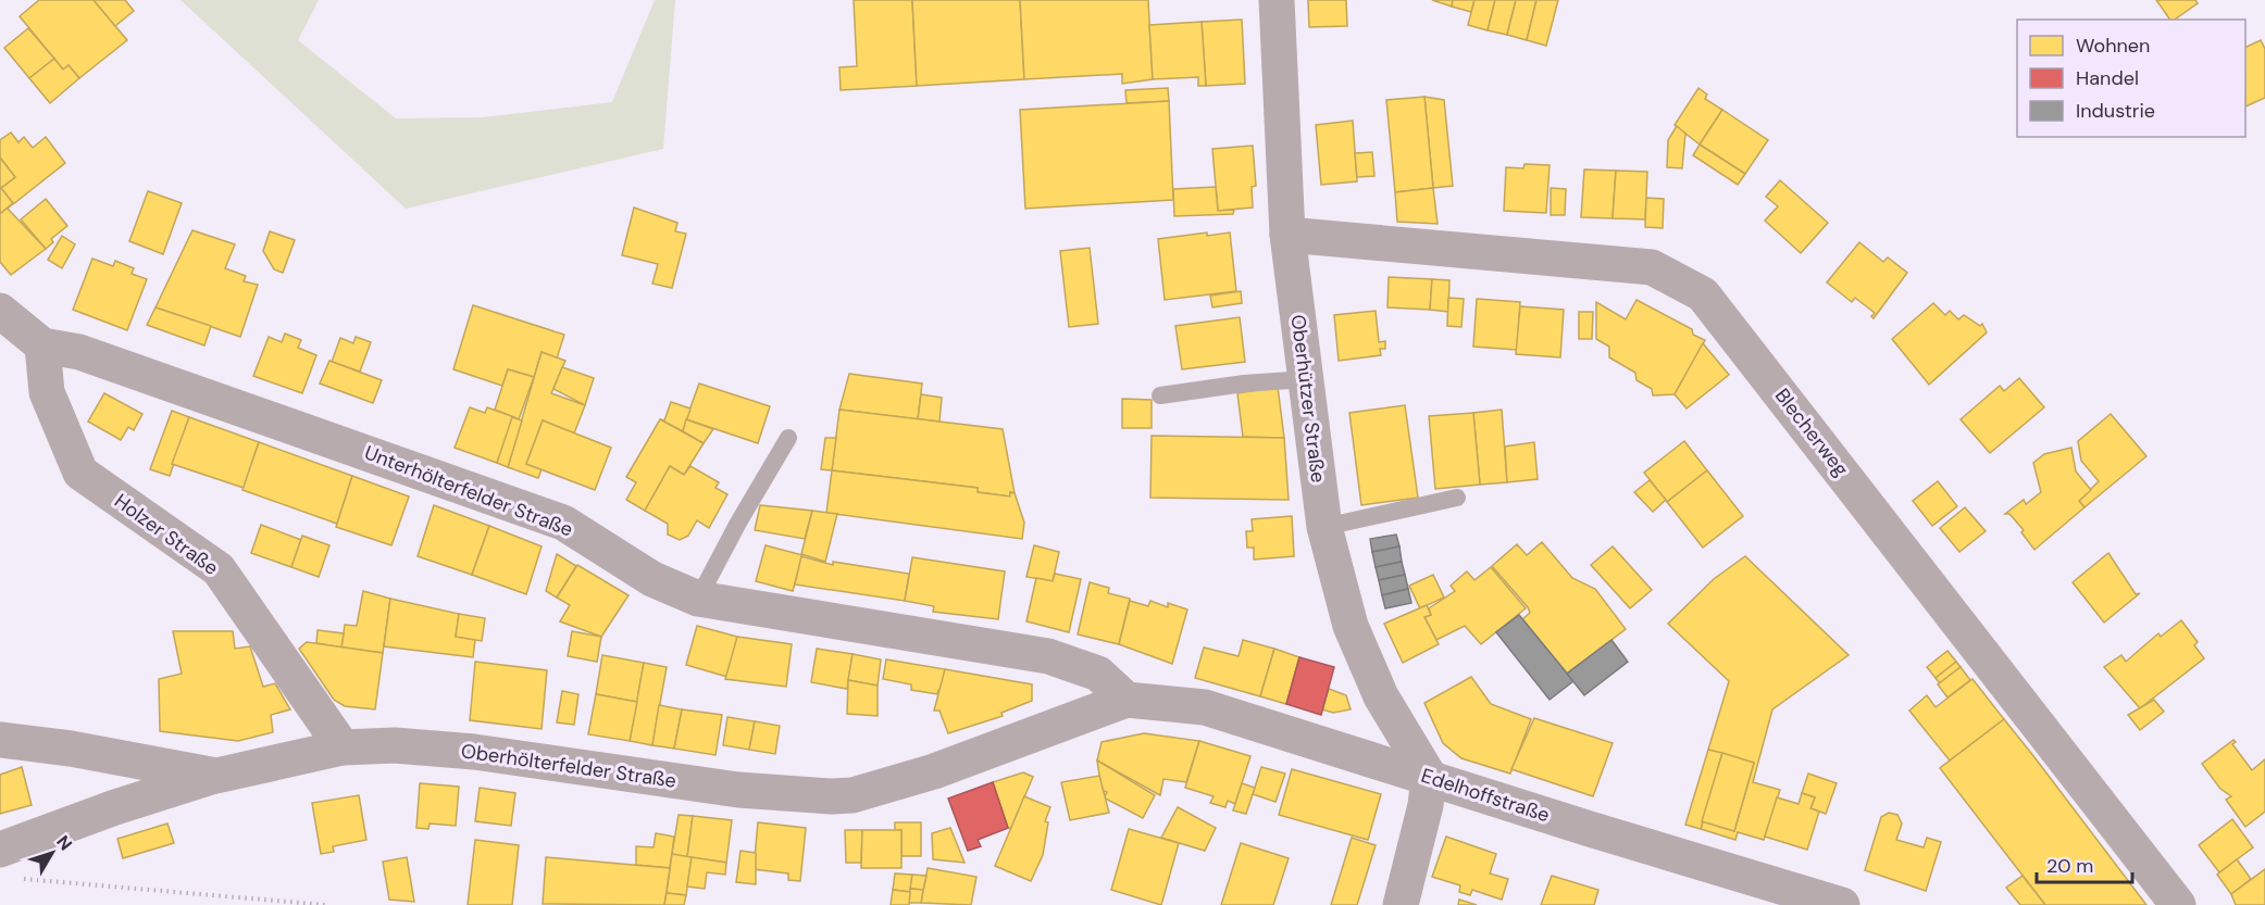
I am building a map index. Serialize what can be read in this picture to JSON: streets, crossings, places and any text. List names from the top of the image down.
{
  "streets": {
    "street": [
      "Oberhützer Straße",
      "Blecherweg",
      "Unterhölterfelder Straße",
      "Holzer Straße",
      "Oberhölterfelder Straße",
      "Edelhoffstraße"
    ]
  },
  "crossings": [
    ["Oberhützer Straße", "Blecherweg"],
    ["Oberhützer Straße", "Edelhoffstraße"],
    ["Unterhölterfelder Straße", "Holzer Straße"],
    ["Unterhölterfelder Straße", "Oberhölterfelder Straße"],
    ["Unterhölterfelder Straße", "Edelhoffstraße"],
    ["Holzer Straße", "Oberhölterfelder Straße"],
    ["Oberhölterfelder Straße", "Edelhoffstraße"]
  ],
  "legend": ["Wohnen", "Handel", "Industrie"],
  "scale_bar": "20 m",
  "north": "top right"
}
